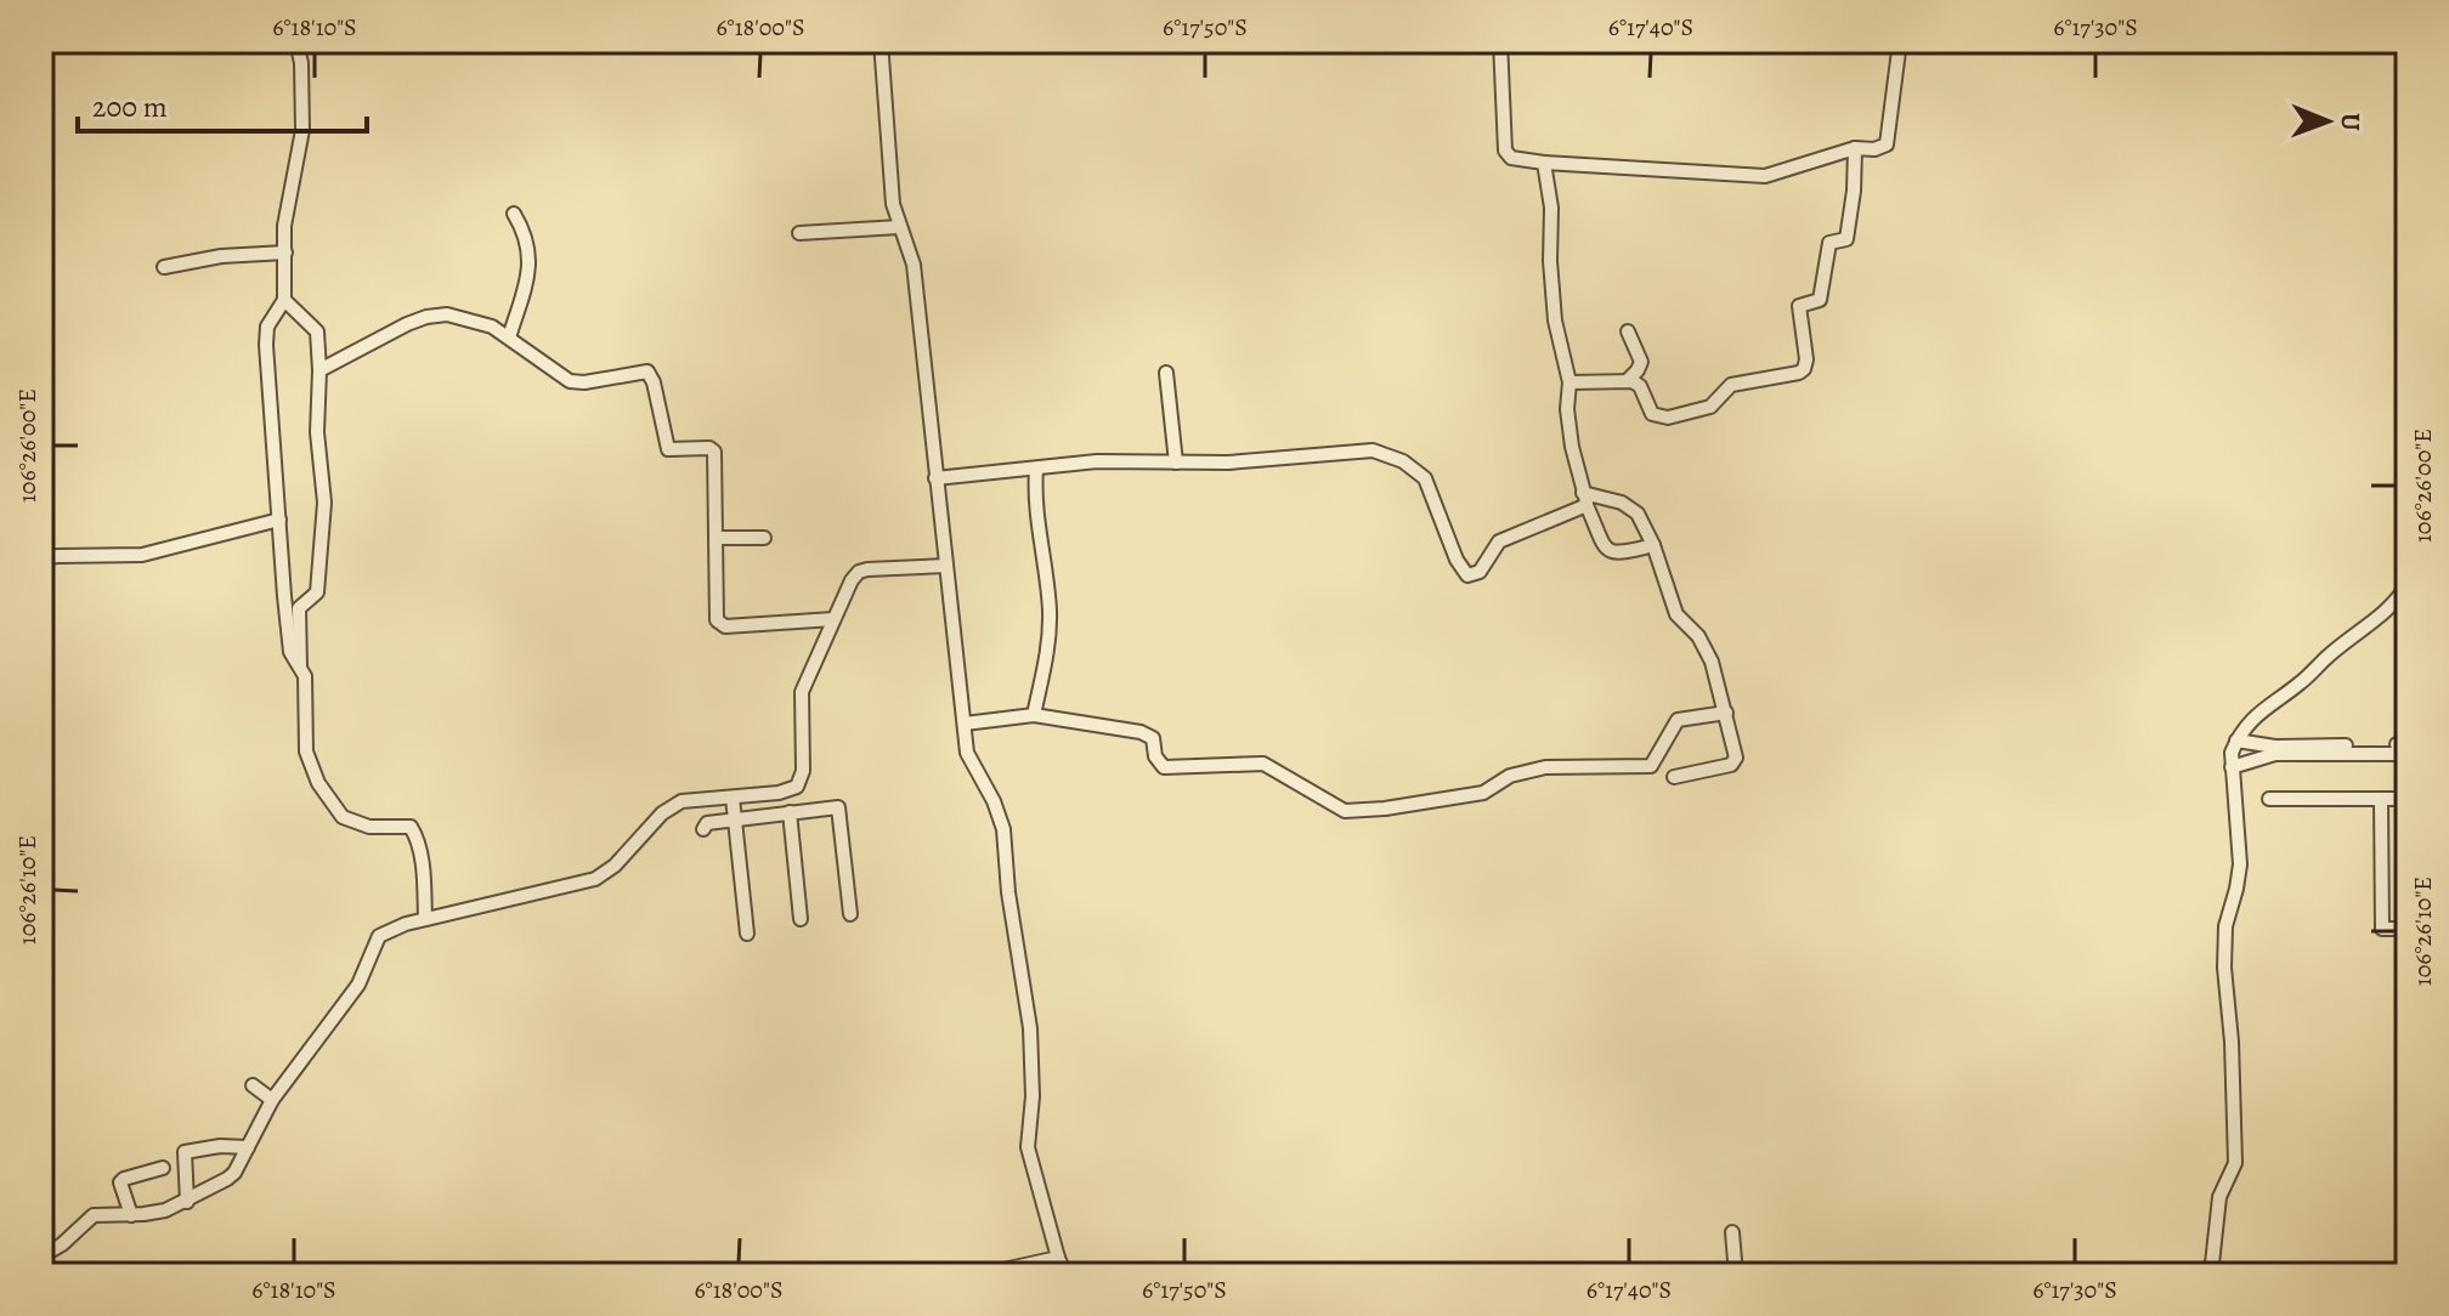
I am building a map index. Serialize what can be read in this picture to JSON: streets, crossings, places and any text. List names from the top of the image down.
{
  "scale_bar": "200 m",
  "north": "right",
  "coordinates": [
    "6°18'10\"S",
    "6°18'00\"S",
    "6°17'50\"S",
    "6°17'40\"S",
    "6°17'30\"S",
    "106°26'00\"E",
    "106°26'10\"E"
  ]
}
